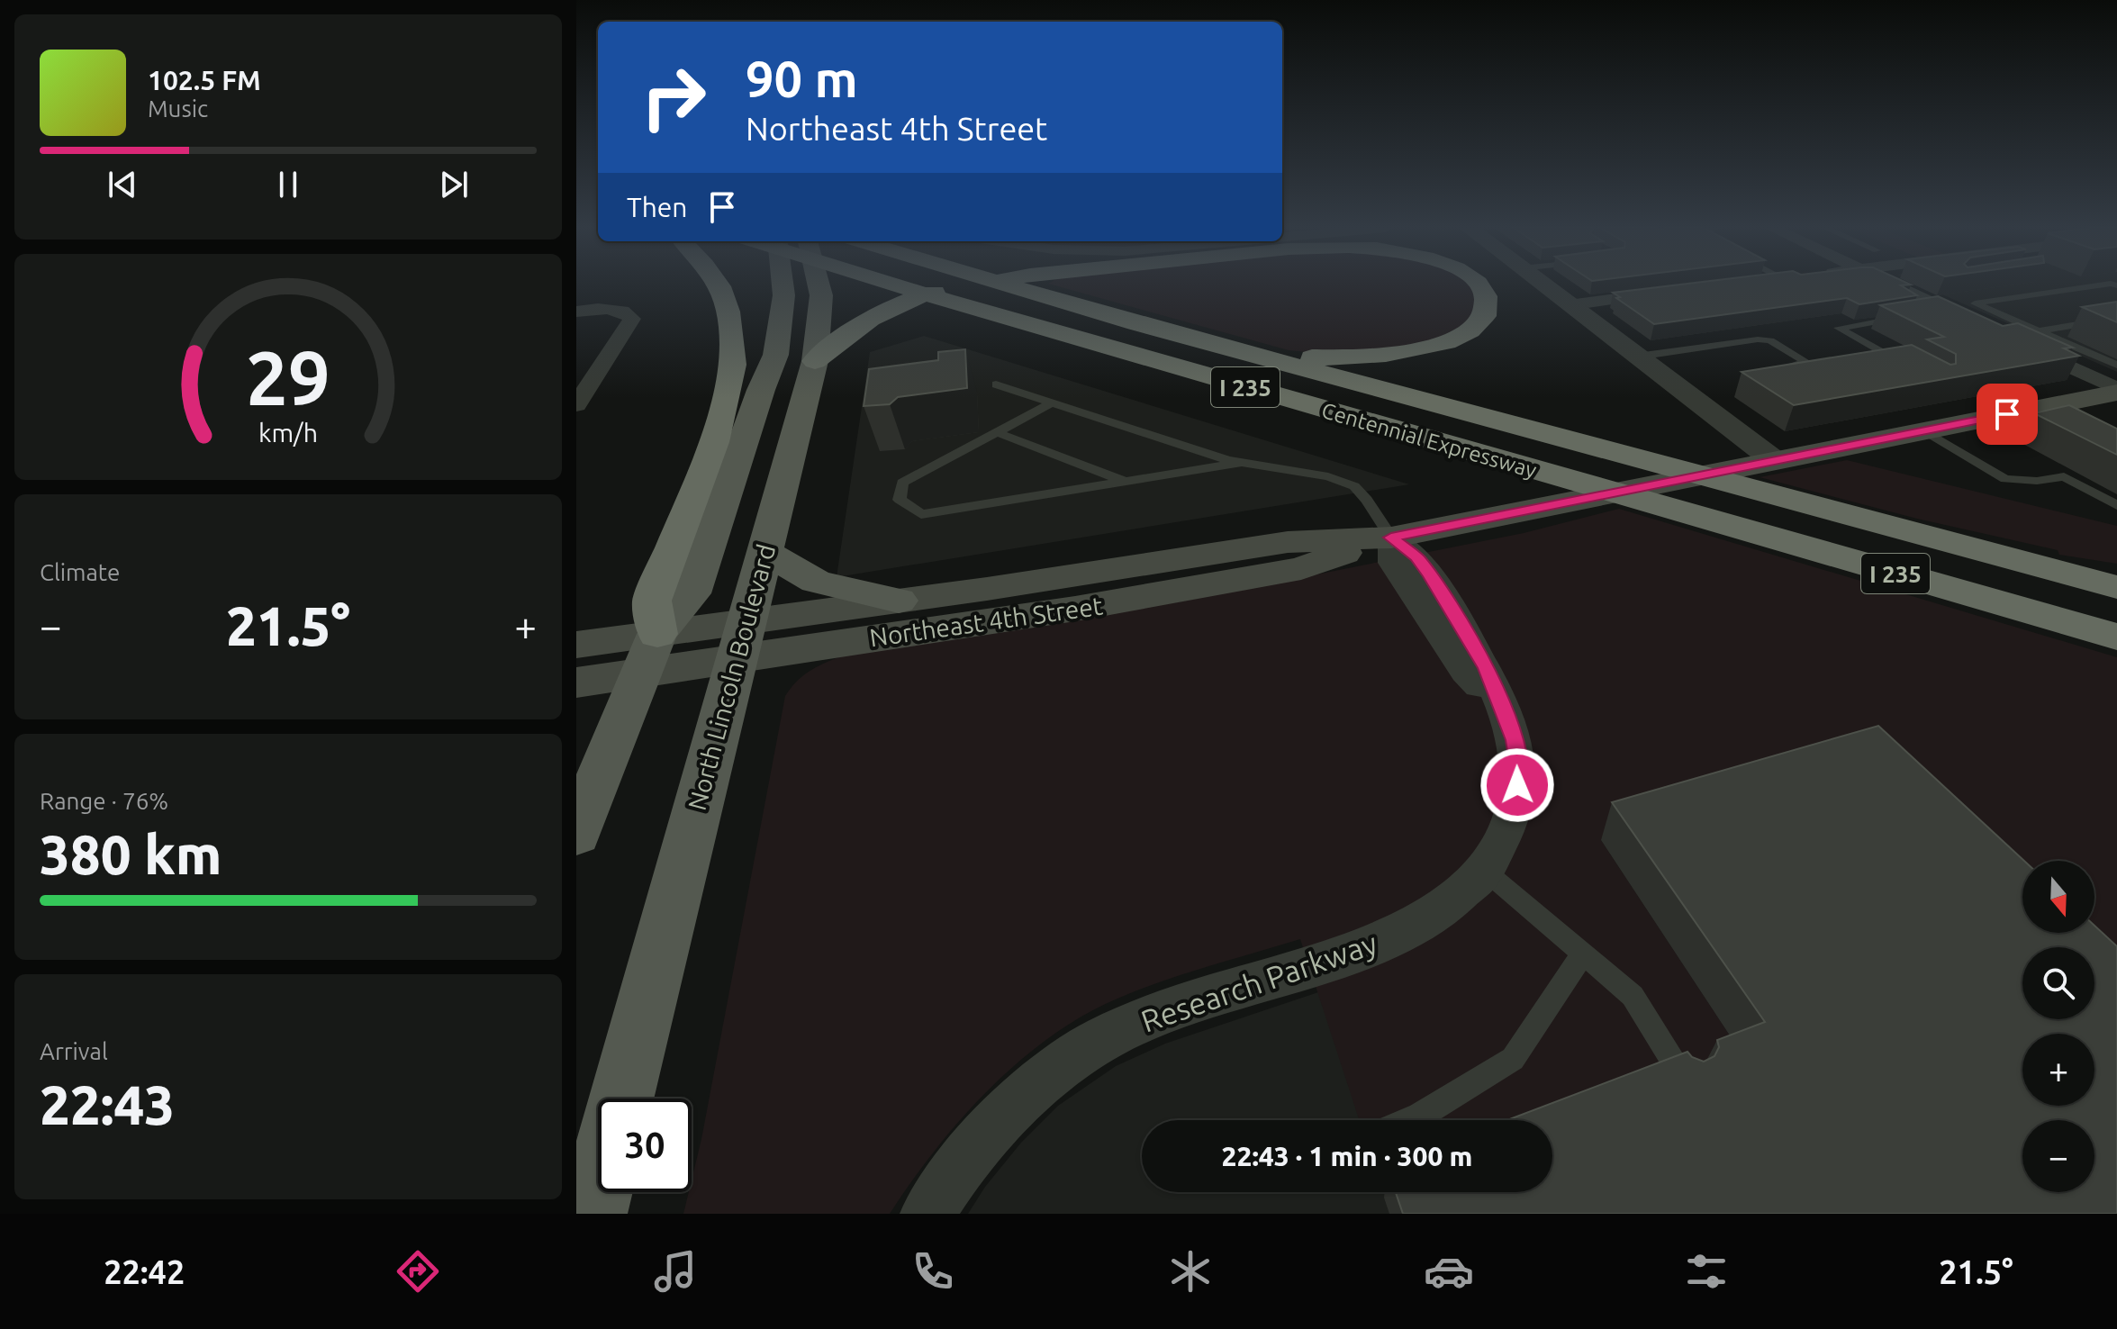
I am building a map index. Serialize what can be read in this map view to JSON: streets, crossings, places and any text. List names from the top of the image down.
{
  "streets": {
    "highway": ["I 235", "Centennial Expressway"],
    "main road": ["Northeast 4th Street", "North Lincoln Boulevard"],
    "street": ["Research Parkway"]
  },
  "crossings": [
    ["Centennial Expressway", "Northeast 4th Street"],
    ["Northeast 4th Street", "North Lincoln Boulevard"],
    ["Northeast 4th Street", "Research Parkway"]
  ],
  "north": "bottom",
  "page": {
    "turn": ["90 m", "Northeast 4th Street"],
    "song": ["102.5 FM", "Music"],
    "then": "Then",
    "tile": [
      "Climate",
      ["Range · 76%", "380 km"],
      ["Arrival", "22:43"]
    ],
    "heat": ["−", "21.5°", "+"],
    "map_buttons": ["+", "−"],
    "limit": "30",
    "trip": "22:43 · 1 min · 300 m",
    "tabs": ["22:42", "21.5°"],
    "gauge": ["29", "km/h"]
  }
}
